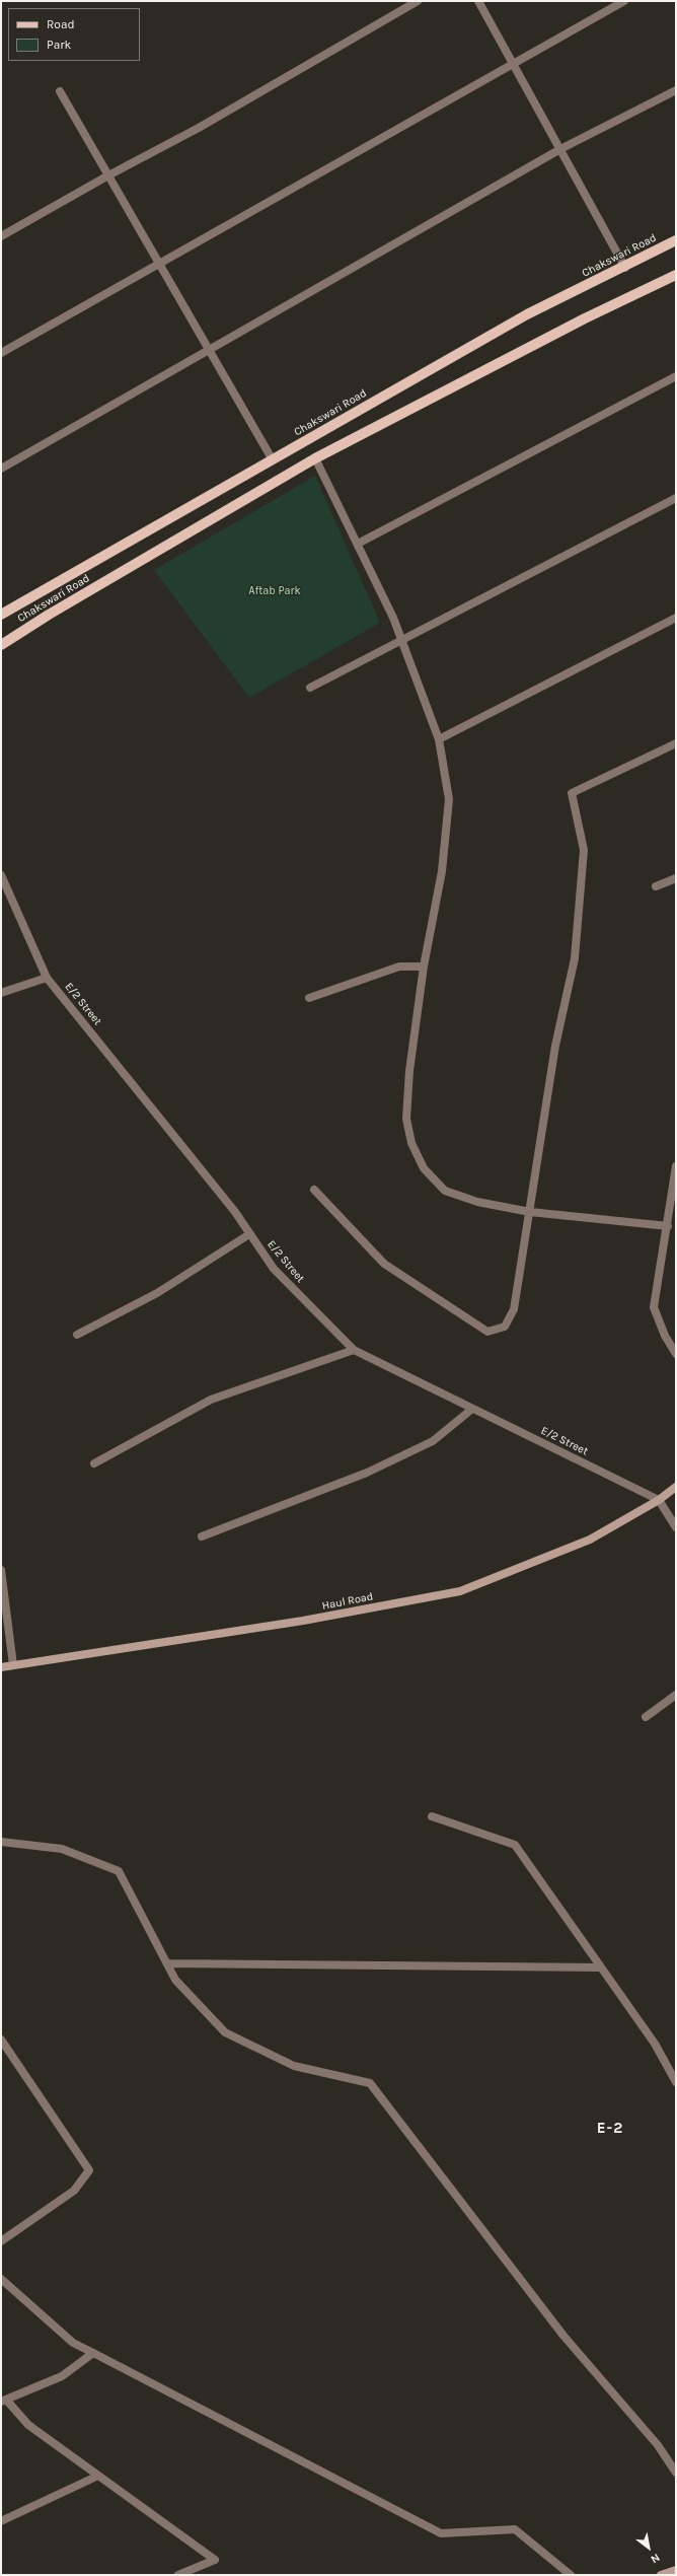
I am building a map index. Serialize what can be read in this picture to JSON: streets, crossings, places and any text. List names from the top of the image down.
{
  "streets": {
    "main road": ["Chakswari Road", "Haul Road"],
    "street": ["E/2 Street"]
  },
  "crossings": [
    ["E/2 Street", "Haul Road"]
  ],
  "districts": ["E-2"],
  "parks": ["Aftab Park"],
  "legend": ["Road", "Park"],
  "north": "bottom right"
}
